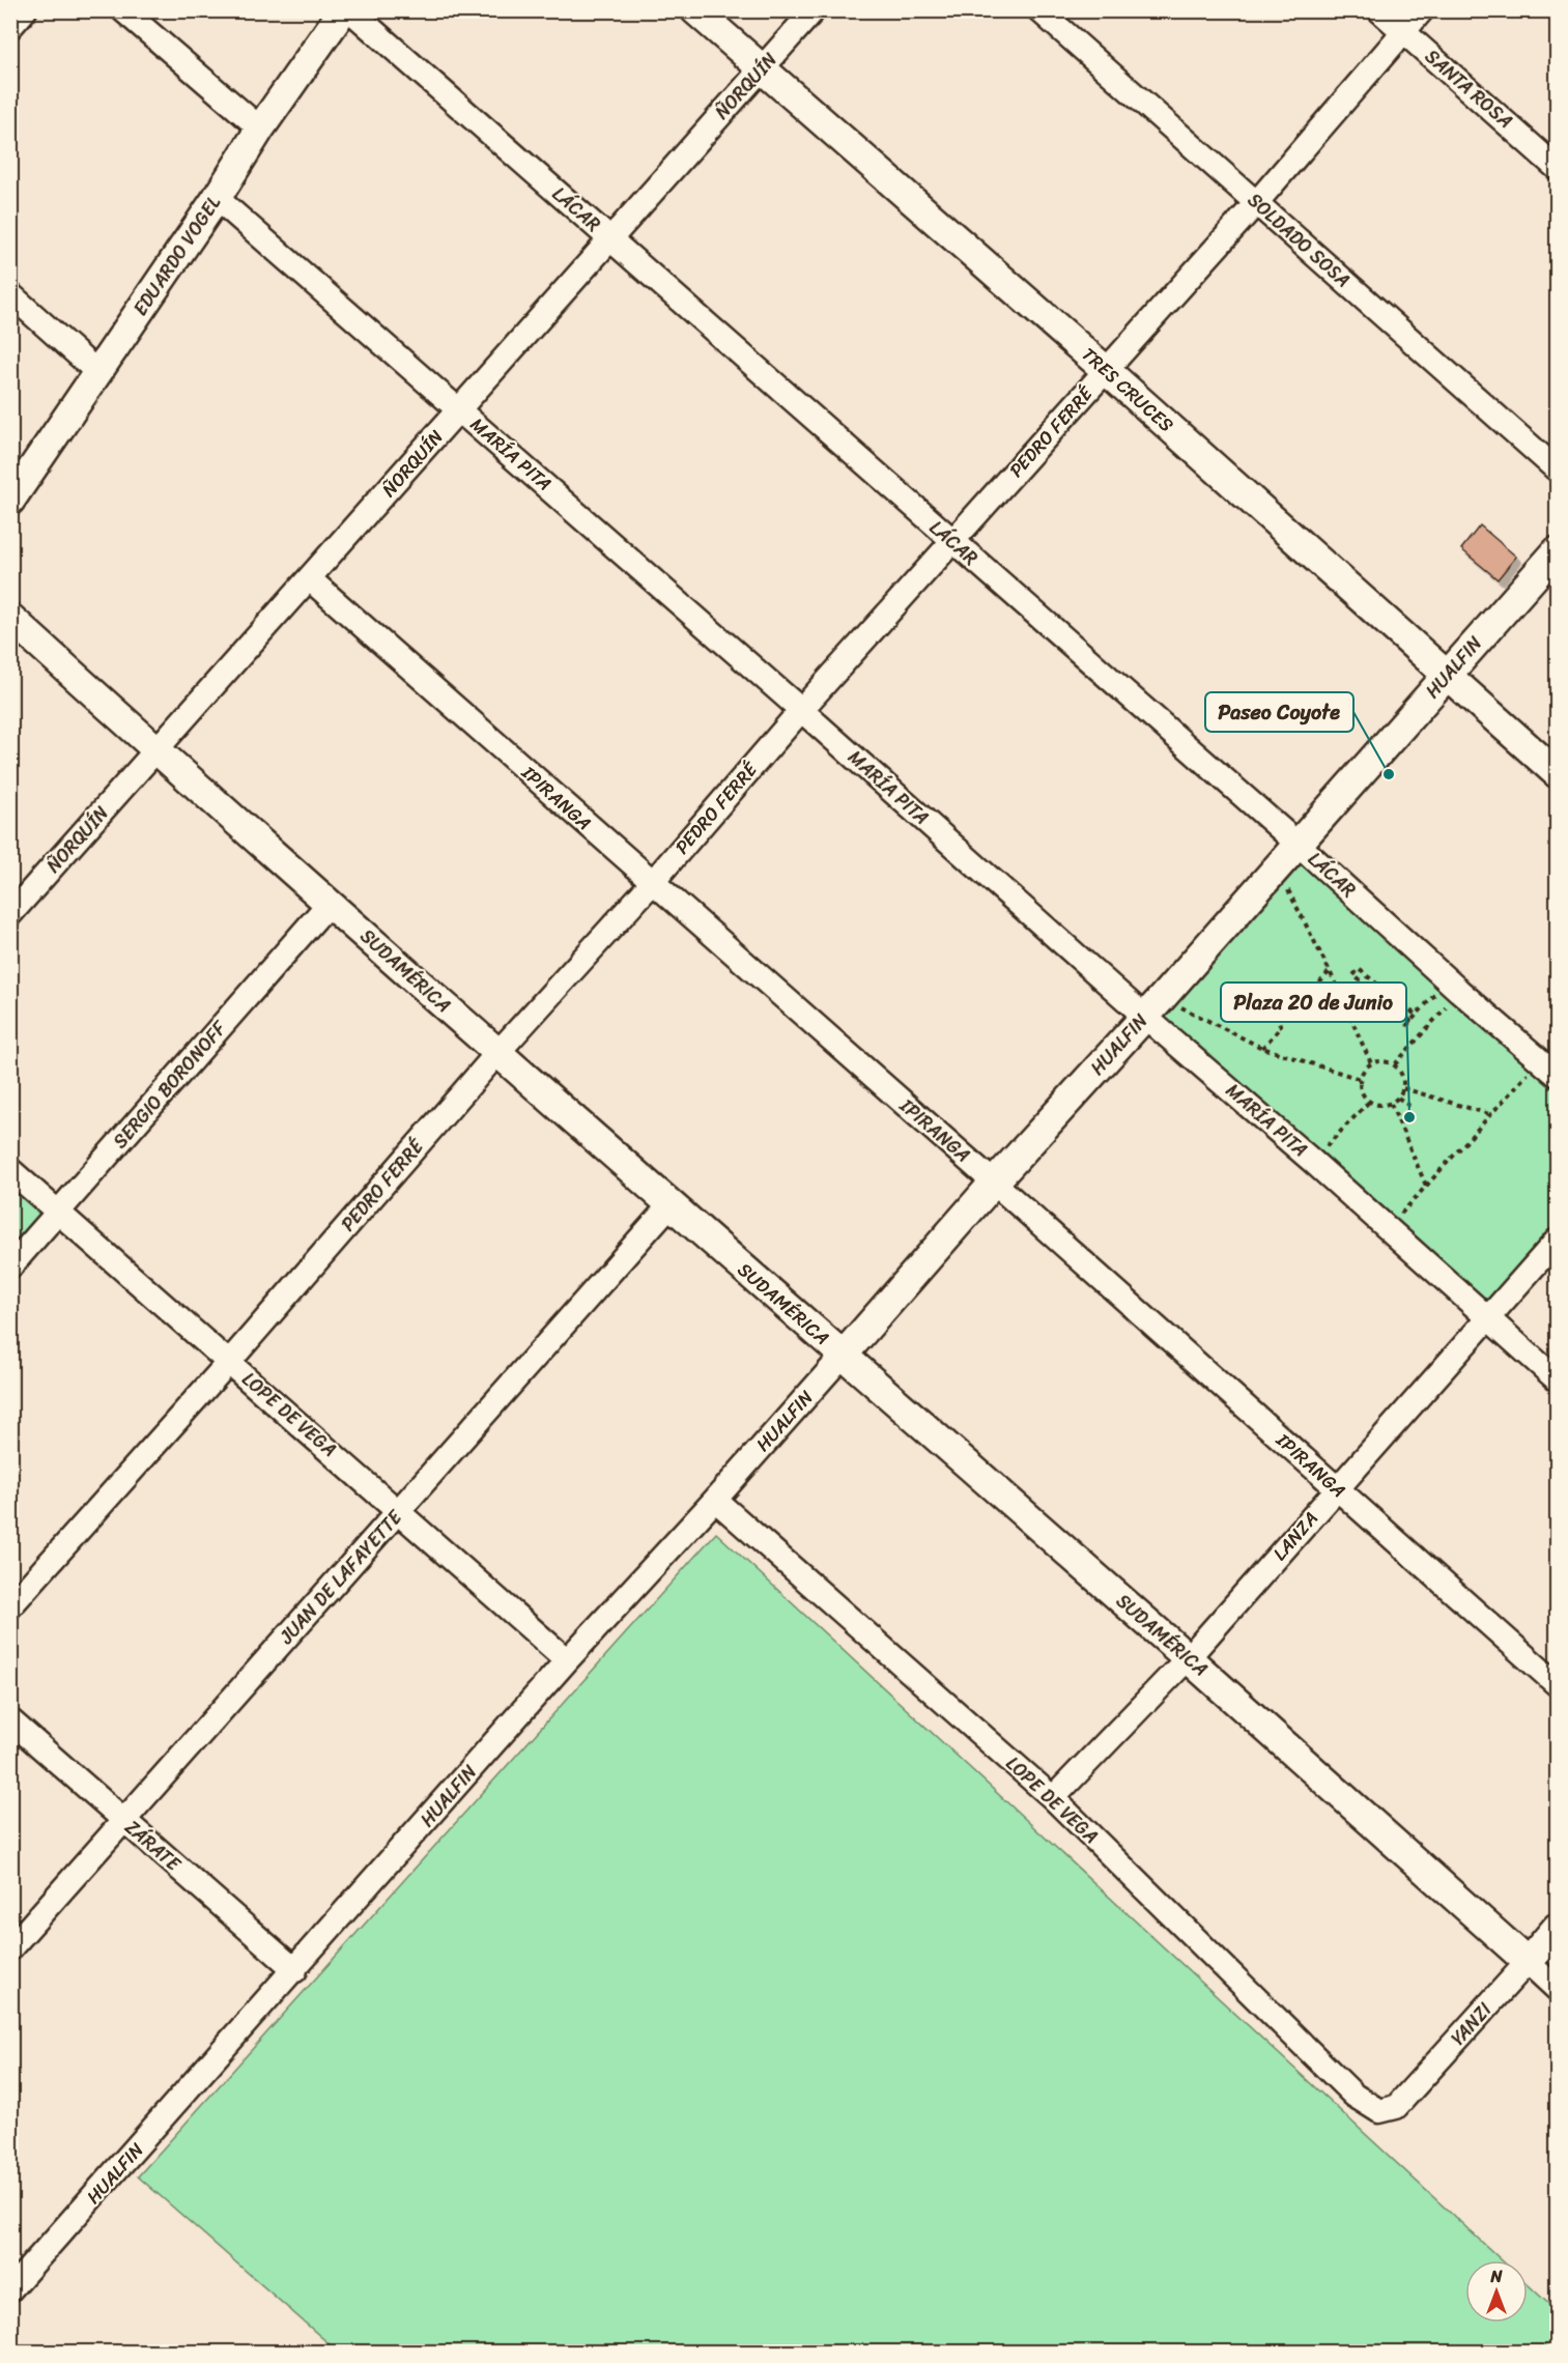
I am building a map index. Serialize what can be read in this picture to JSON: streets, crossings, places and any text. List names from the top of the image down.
{
  "streets": {
    "street": [
      "ÑORQUÍN",
      "SANTA ROSA",
      "LÁCAR",
      "SOLDADO SOSA",
      "EDUARDO VOGEL",
      "TRES CRUCES",
      "PEDRO FERRÉ",
      "MARÍA PITA",
      "HUALFIN",
      "IPIRANGA",
      "SUDAMÉRICA",
      "SERGIO BORONOFF",
      "LOPE DE VEGA",
      "LANZA",
      "JUAN DE LAFAYETTE",
      "ZÁRATE",
      "YANZI"
    ]
  },
  "crossings": [
    ["ÑORQUÍN", "LÁCAR"],
    ["ÑORQUÍN", "TRES CRUCES"],
    ["ÑORQUÍN", "MARÍA PITA"],
    ["ÑORQUÍN", "IPIRANGA"],
    ["ÑORQUÍN", "SUDAMÉRICA"],
    ["SANTA ROSA", "PEDRO FERRÉ"],
    ["LÁCAR", "PEDRO FERRÉ"],
    ["LÁCAR", "HUALFIN"],
    ["SOLDADO SOSA", "PEDRO FERRÉ"],
    ["EDUARDO VOGEL", "MARÍA PITA"],
    ["TRES CRUCES", "PEDRO FERRÉ"],
    ["TRES CRUCES", "HUALFIN"],
    ["PEDRO FERRÉ", "MARÍA PITA"],
    ["PEDRO FERRÉ", "IPIRANGA"],
    ["PEDRO FERRÉ", "SUDAMÉRICA"],
    ["PEDRO FERRÉ", "LOPE DE VEGA"],
    ["MARÍA PITA", "HUALFIN"],
    ["MARÍA PITA", "LANZA"],
    ["HUALFIN", "IPIRANGA"],
    ["HUALFIN", "SUDAMÉRICA"],
    ["HUALFIN", "LOPE DE VEGA"],
    ["HUALFIN", "ZÁRATE"],
    ["IPIRANGA", "LANZA"],
    ["SUDAMÉRICA", "SERGIO BORONOFF"],
    ["SUDAMÉRICA", "LANZA"],
    ["SUDAMÉRICA", "JUAN DE LAFAYETTE"],
    ["SUDAMÉRICA", "YANZI"],
    ["SERGIO BORONOFF", "LOPE DE VEGA"],
    ["LOPE DE VEGA", "LANZA"],
    ["LOPE DE VEGA", "JUAN DE LAFAYETTE"],
    ["LOPE DE VEGA", "YANZI"],
    ["JUAN DE LAFAYETTE", "ZÁRATE"]
  ],
  "places": ["Paseo Coyote", "Plaza 20 de Junio"],
  "north": "top"
}
